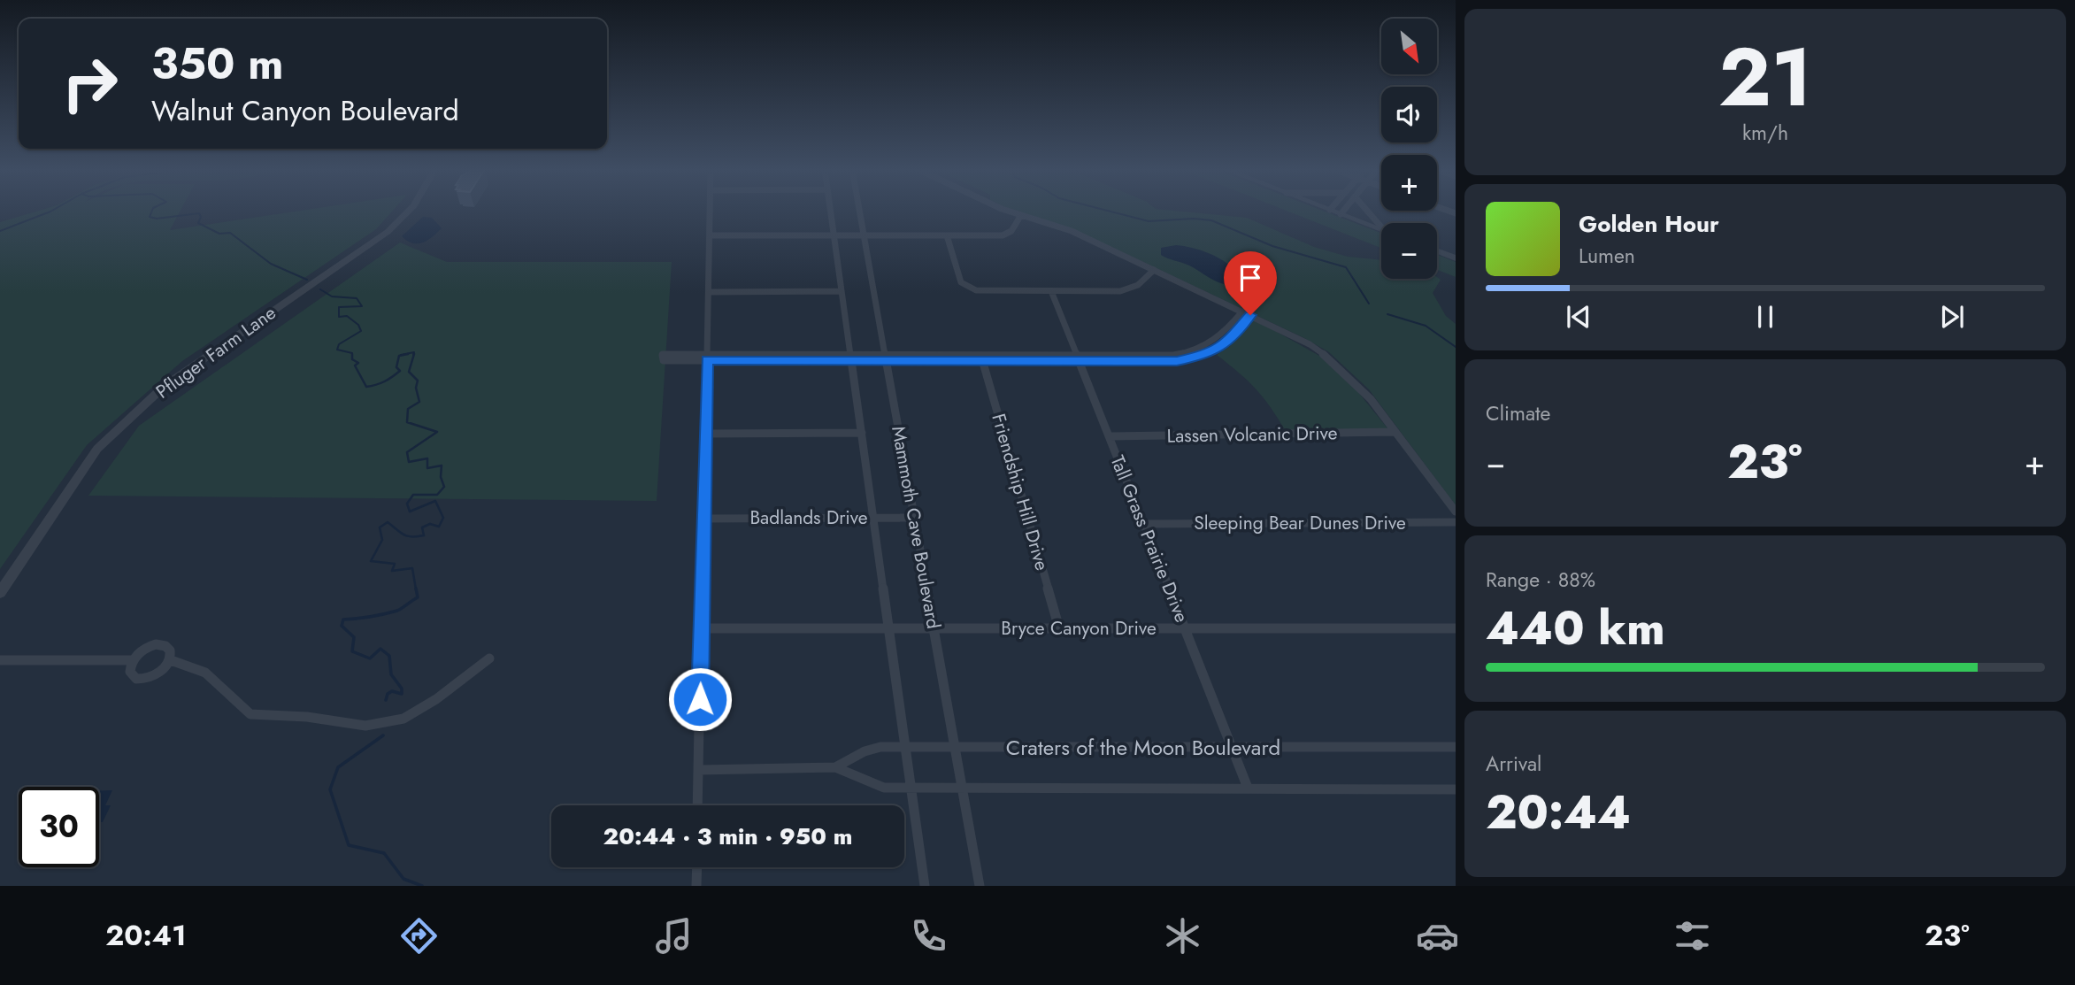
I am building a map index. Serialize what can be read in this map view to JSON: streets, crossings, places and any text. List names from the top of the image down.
{
  "streets": {
    "street": [
      "Pfluger Farm Lane",
      "Lassen Volcanic Drive",
      "Friendship Hill Drive",
      "Badlands Drive",
      "Sleeping Bear Dunes Drive",
      "Mammoth Cave Boulevard",
      "Tall Grass Prairie Drive",
      "Bryce Canyon Drive",
      "Craters of the Moon Boulevard"
    ]
  },
  "crossings": [
    ["Lassen Volcanic Drive", "Tall Grass Prairie Drive"],
    ["Friendship Hill Drive", "Bryce Canyon Drive"],
    ["Badlands Drive", "Mammoth Cave Boulevard"],
    ["Sleeping Bear Dunes Drive", "Tall Grass Prairie Drive"],
    ["Mammoth Cave Boulevard", "Bryce Canyon Drive"],
    ["Mammoth Cave Boulevard", "Craters of the Moon Boulevard"],
    ["Tall Grass Prairie Drive", "Bryce Canyon Drive"],
    ["Tall Grass Prairie Drive", "Craters of the Moon Boulevard"]
  ],
  "north": "bottom right",
  "page": {
    "tile": [
      ["21", "km/h"],
      "Climate",
      ["Range · 88%", "440 km"],
      ["Arrival", "20:44"]
    ],
    "map_buttons": ["+", "−"],
    "turn": ["350 m", "Walnut Canyon Boulevard"],
    "song": ["Golden Hour", "Lumen"],
    "heat": ["−", "23°", "+"],
    "limit": "30",
    "trip": "20:44 · 3 min · 950 m",
    "tabs": ["20:41", "23°"]
  }
}
